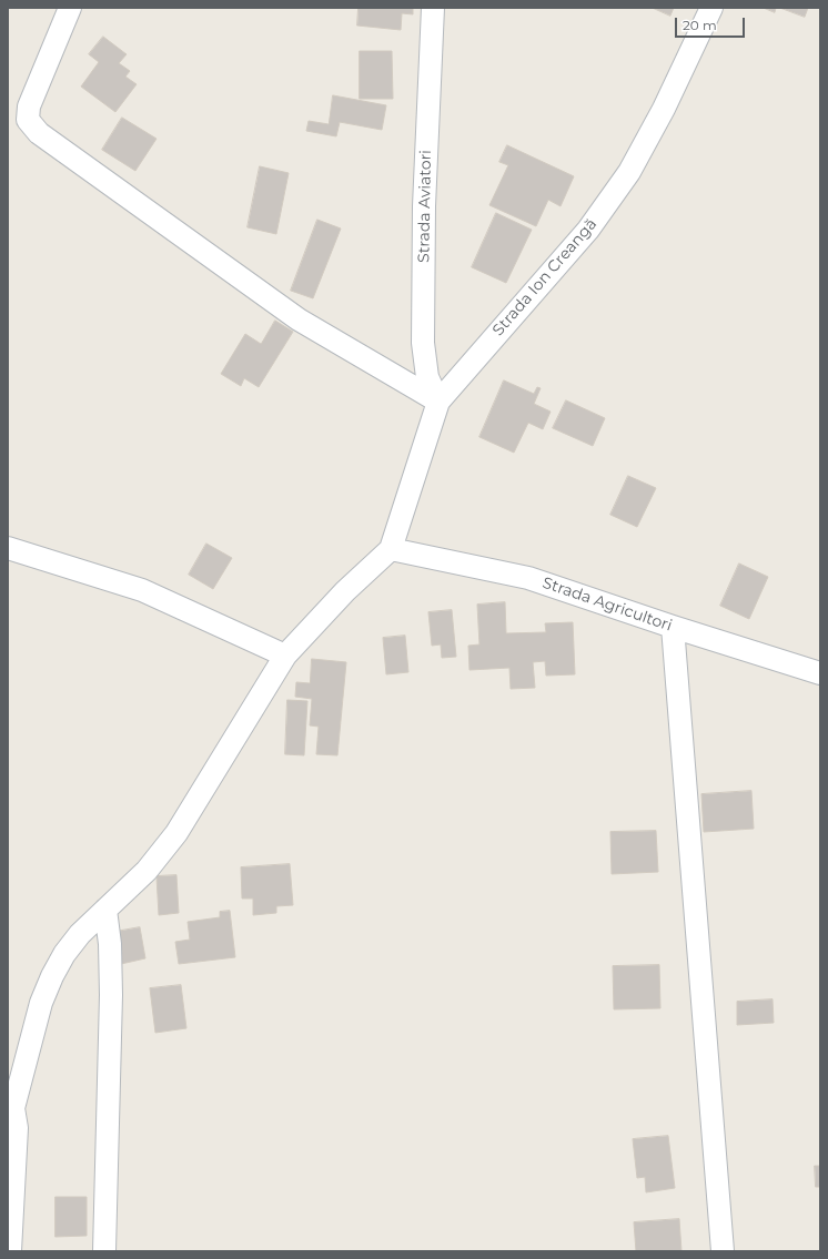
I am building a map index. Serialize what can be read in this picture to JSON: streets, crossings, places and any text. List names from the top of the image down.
{
  "streets": {
    "street": ["Strada Aviatori", "Strada Ion Creangă", "Strada Agricultori"]
  },
  "crossings": [
    ["Strada Aviatori", "Strada Ion Creangă"],
    ["Strada Ion Creangă", "Strada Agricultori"]
  ],
  "scale_bar": "20 m"
}
